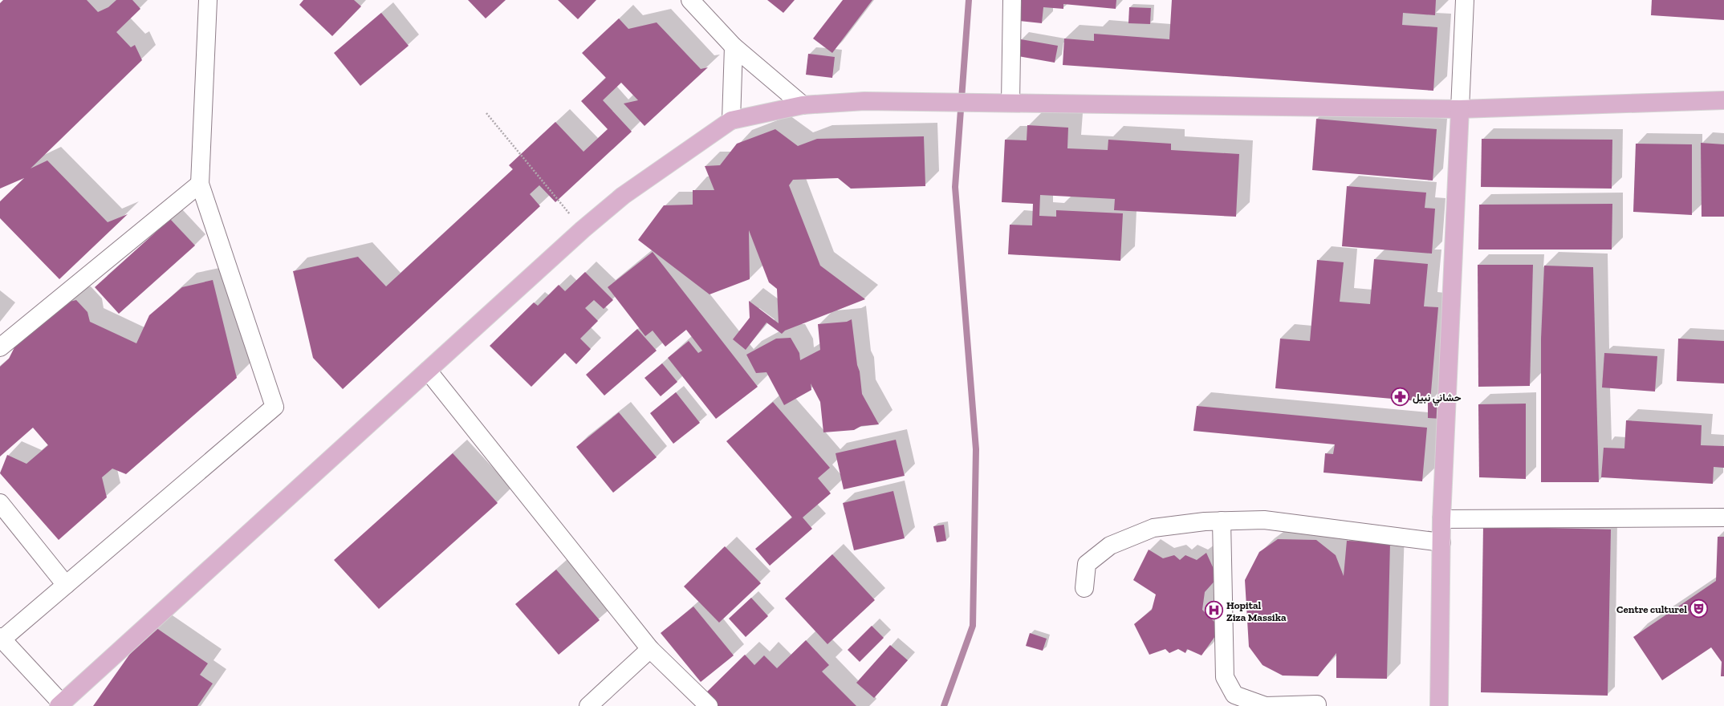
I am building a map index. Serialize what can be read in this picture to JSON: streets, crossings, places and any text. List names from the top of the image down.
{
  "places": {
    "pharmacy": ["حشاني نبيل"],
    "theatre": ["Centre culturel"],
    "hospital": ["Hopital Ziza Massika"]
  }
}
